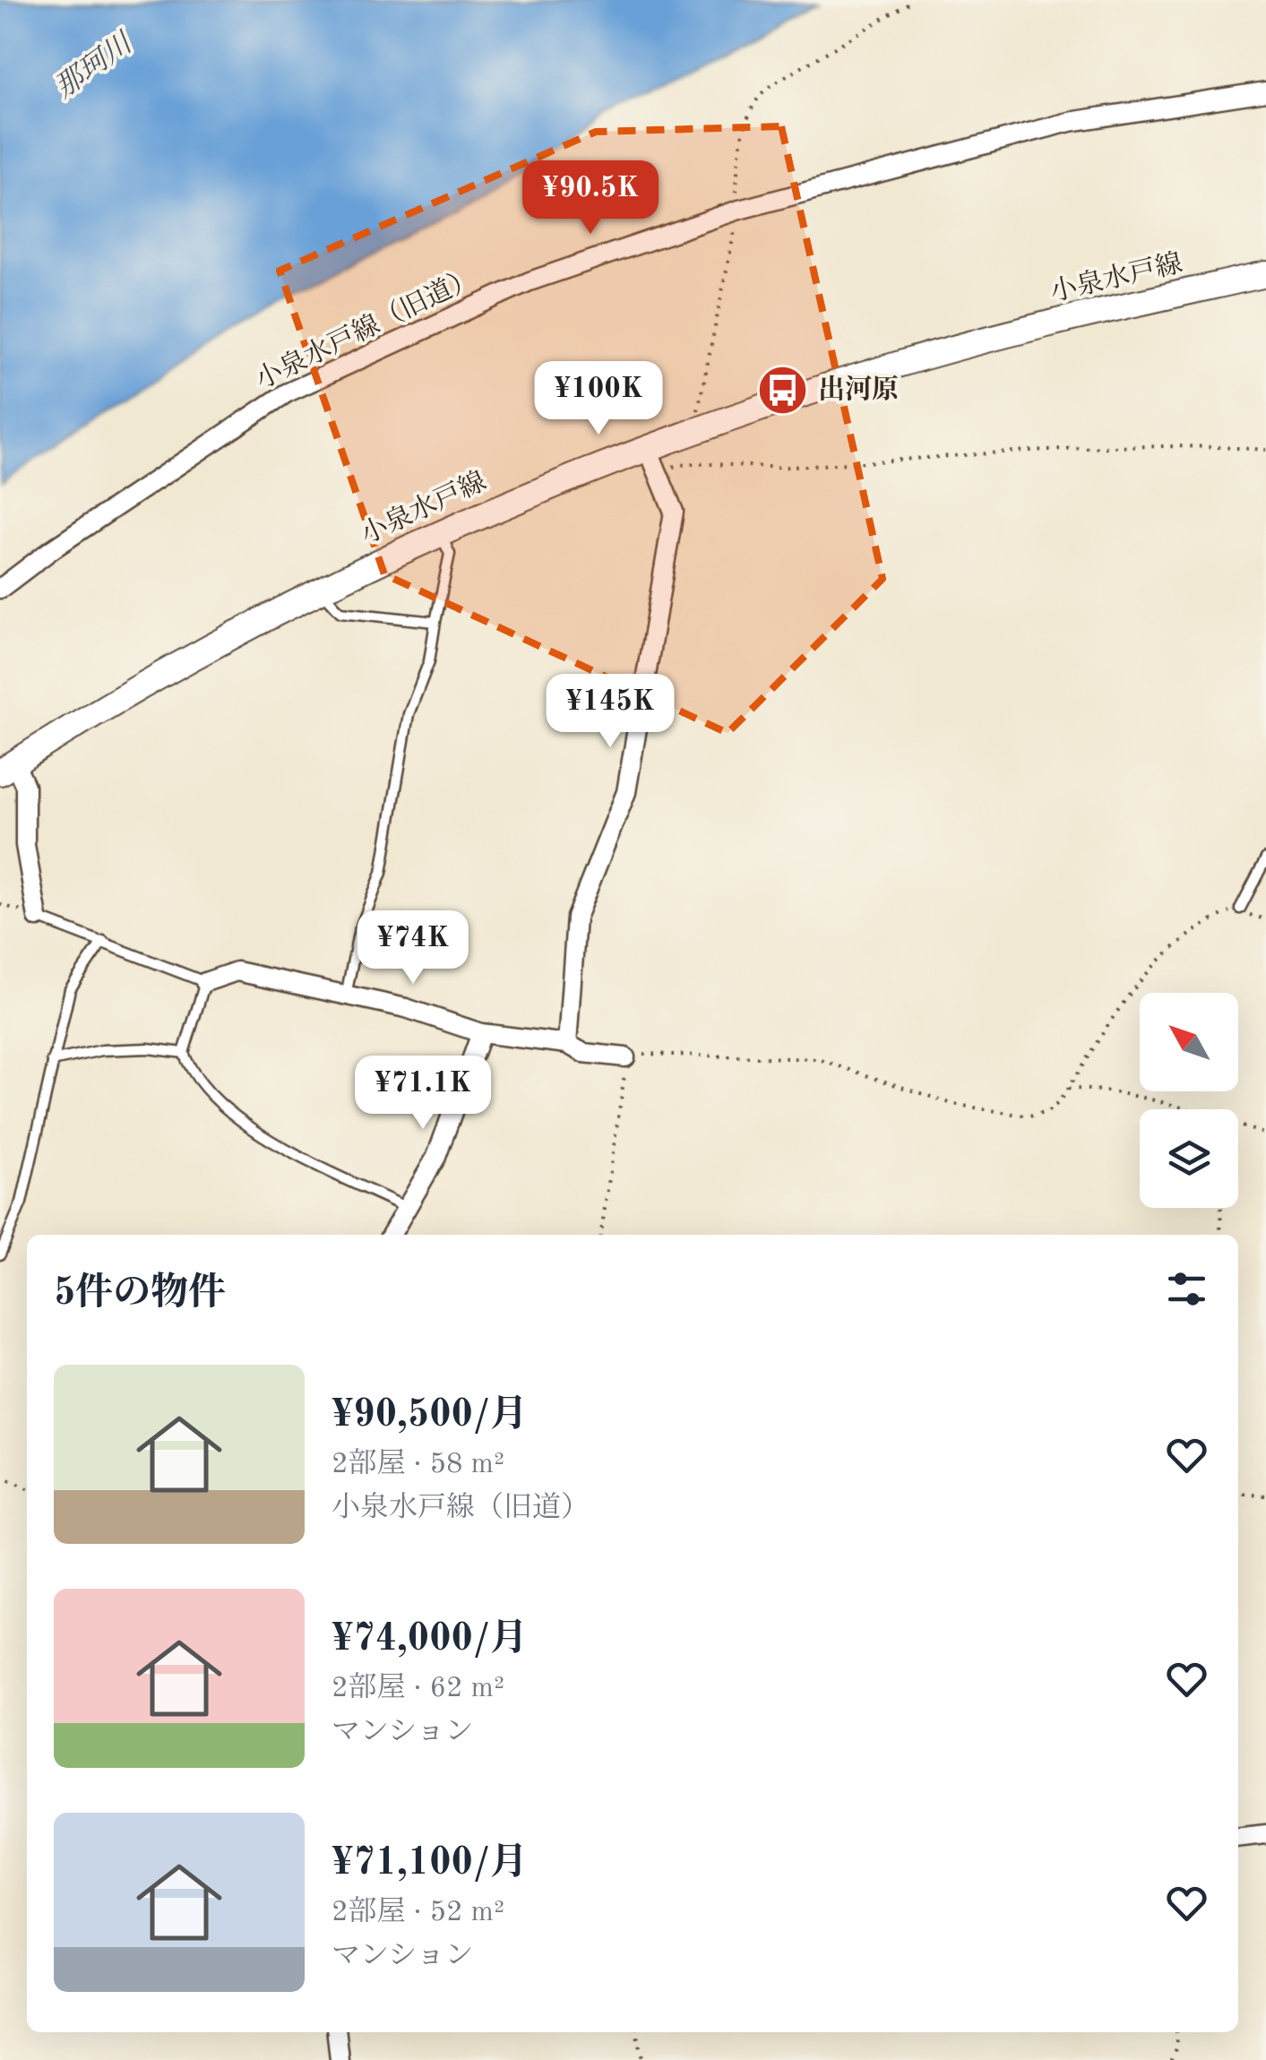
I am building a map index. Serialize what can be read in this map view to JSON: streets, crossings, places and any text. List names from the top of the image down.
{
  "streets": {
    "main road": ["小泉水戸線"],
    "street": ["小泉水戸線（旧道）"]
  },
  "water": ["那珂川"],
  "places": {
    "bus stop": ["出河原"]
  },
  "north": "top left",
  "page": {
    "price": [
      "¥90.5K",
      "¥100K",
      "¥145K",
      "¥74K",
      "¥71.1K"
    ],
    "heading": "5件の物件",
    "list": [
      {
        "name": "¥90,500/月",
        "note": "2部屋 · 58 m² · 小泉水戸線（旧道）"
      },
      {
        "name": "¥74,000/月",
        "note": "2部屋 · 62 m² · マンション"
      },
      {
        "name": "¥71,100/月",
        "note": "2部屋 · 52 m² · マンション"
      }
    ]
  }
}
